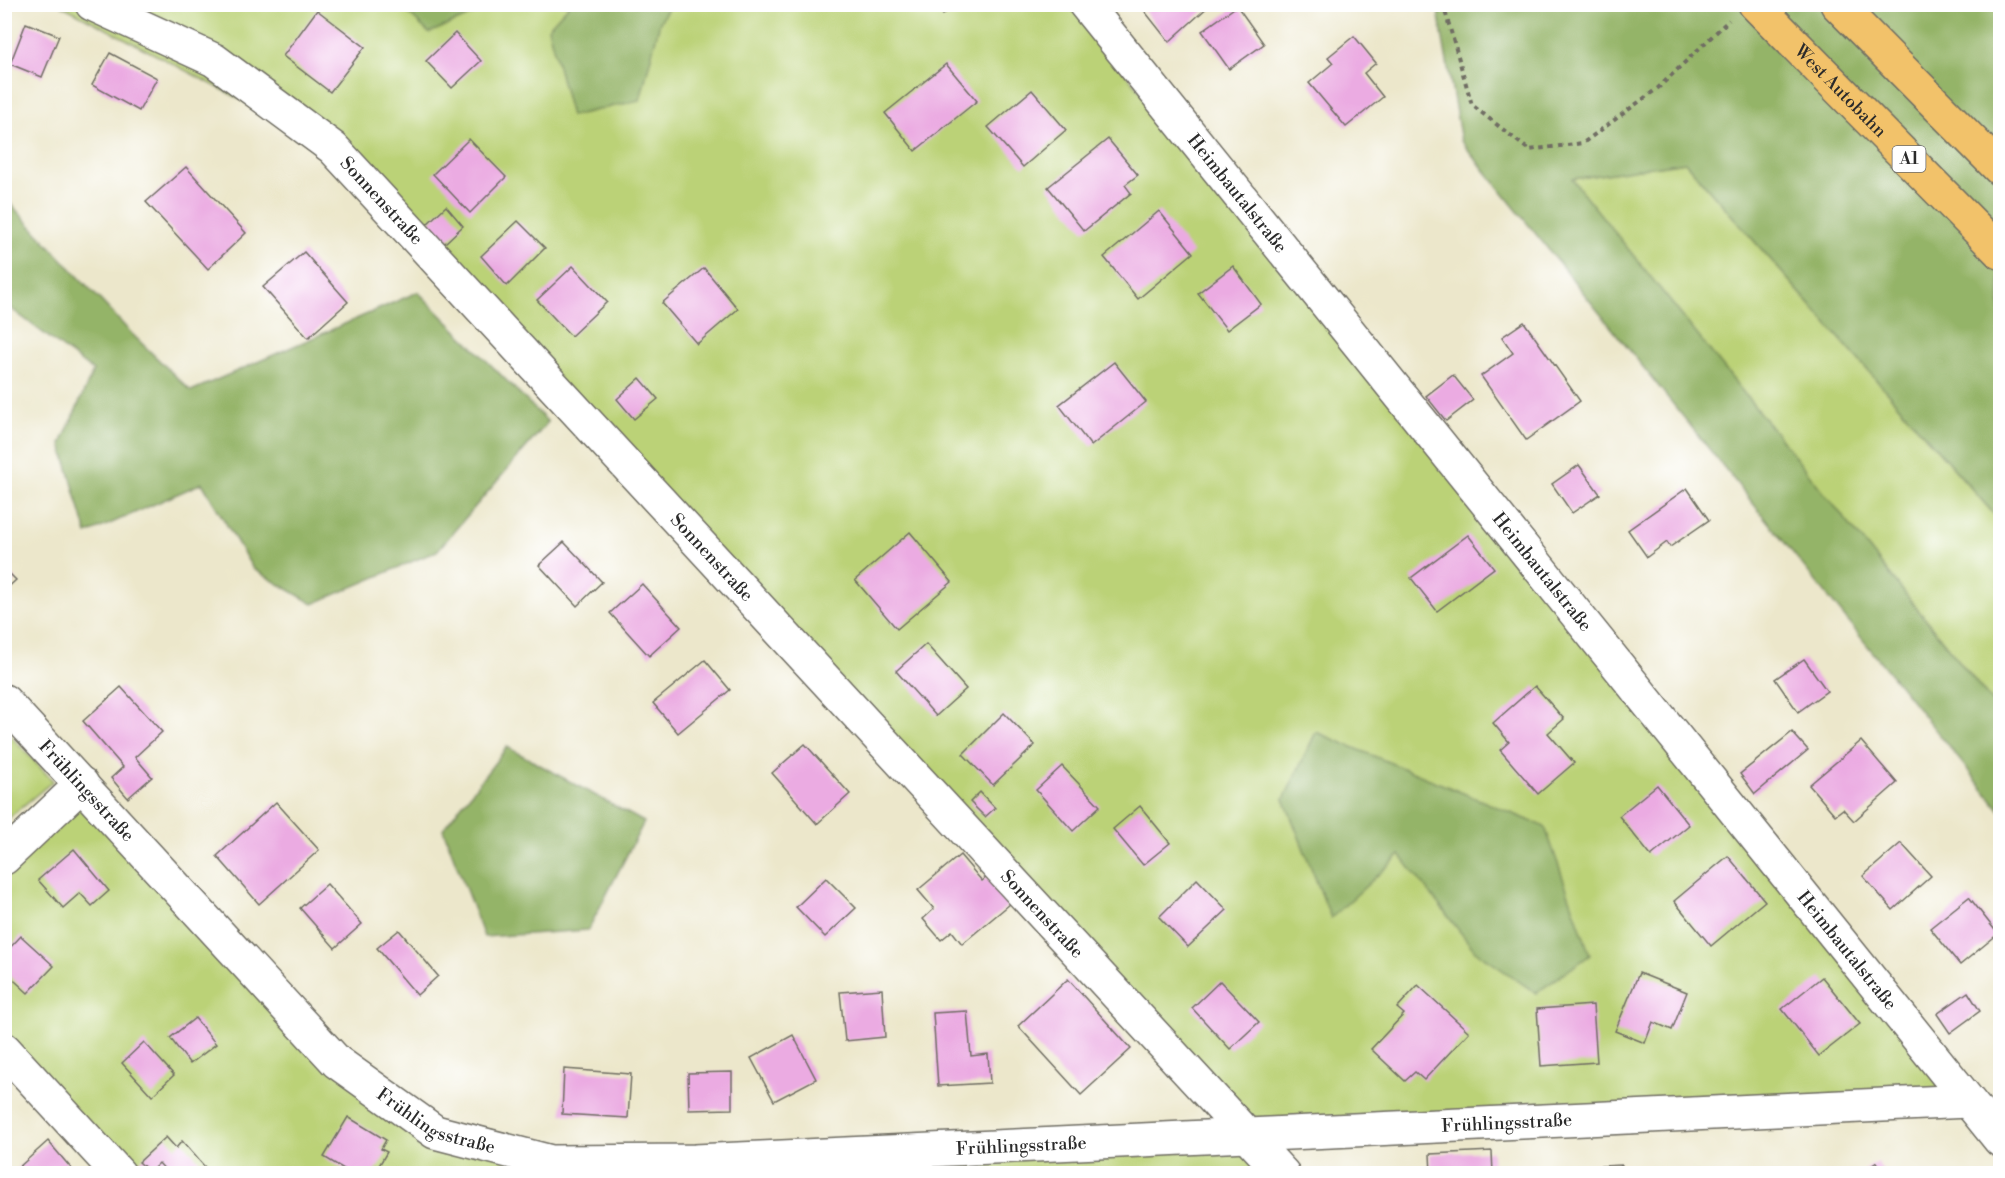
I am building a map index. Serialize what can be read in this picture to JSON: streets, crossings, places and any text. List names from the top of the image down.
{
  "streets": {
    "highway": ["West Autobahn", "A1"],
    "street": ["Heimbautalstraße", "Sonnenstraße", "Frühlingsstraße"]
  },
  "crossings": [
    ["Heimbautalstraße", "Frühlingsstraße"],
    ["Sonnenstraße", "Frühlingsstraße"]
  ]
}
